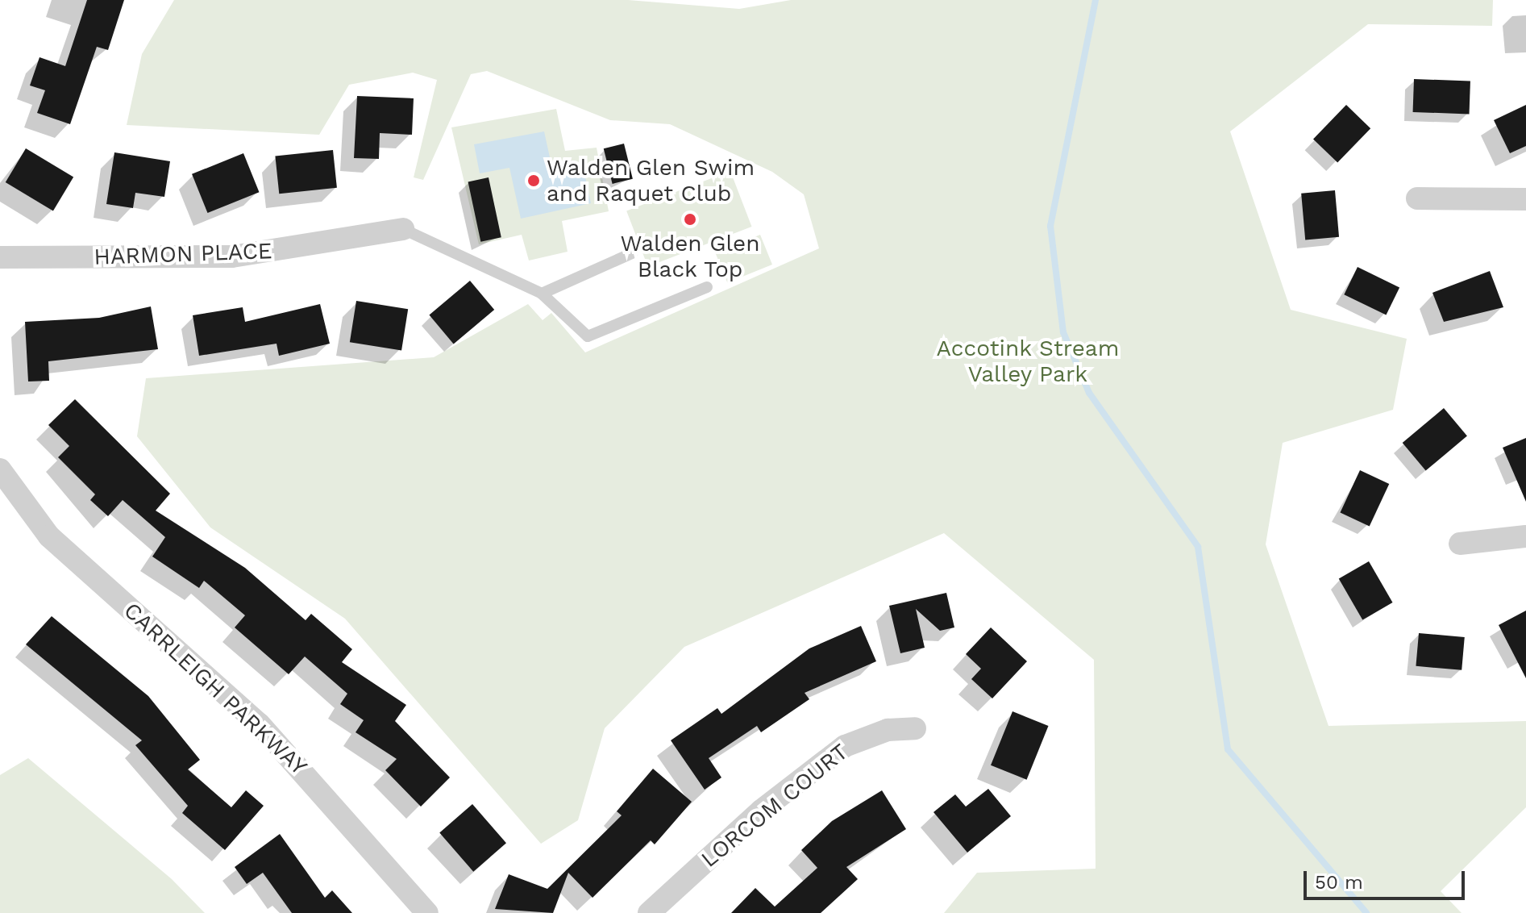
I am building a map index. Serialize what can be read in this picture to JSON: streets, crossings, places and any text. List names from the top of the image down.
{
  "streets": {
    "street": ["HARMON PLACE", "CARRLEIGH PARKWAY", "LORCOM COURT"]
  },
  "parks": ["Accotink Stream Valley Park"],
  "places": ["Walden Glen Swim and Raquet Club", "Walden Glen Black Top"],
  "scale_bar": "50 m"
}
